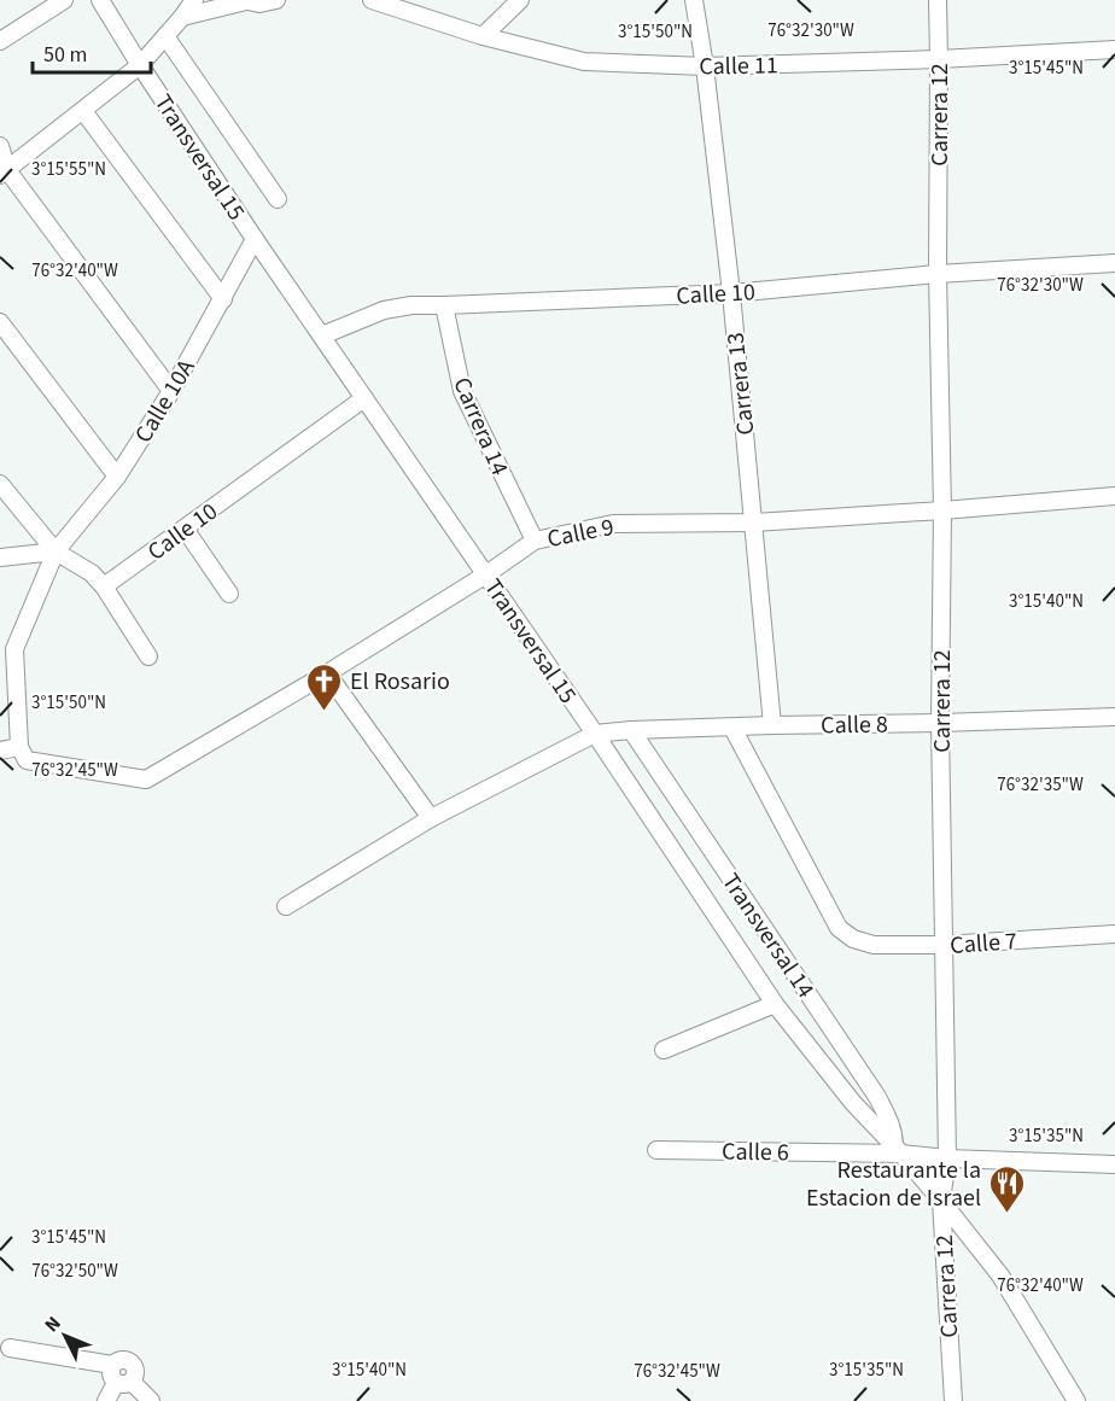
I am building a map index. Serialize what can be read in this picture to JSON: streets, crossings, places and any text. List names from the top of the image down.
{
  "streets": {
    "street": [
      "Calle 11",
      "Carrera 12",
      "Transversal 15",
      "Calle 10",
      "Carrera 13",
      "Calle 10A",
      "Carrera 14",
      "Calle 9",
      "Calle 8",
      "Transversal 14",
      "Calle 7",
      "Calle 6"
    ]
  },
  "crossings": [
    ["Calle 11", "Carrera 12"],
    ["Calle 11", "Carrera 13"],
    ["Carrera 12", "Transversal 15"],
    ["Carrera 12", "Calle 10"],
    ["Carrera 12", "Calle 9"],
    ["Carrera 12", "Calle 8"],
    ["Carrera 12", "Calle 7"],
    ["Carrera 12", "Calle 6"],
    ["Transversal 15", "Calle 10"],
    ["Transversal 15", "Calle 10A"],
    ["Transversal 15", "Calle 9"],
    ["Transversal 15", "Calle 8"],
    ["Transversal 15", "Transversal 14"],
    ["Transversal 15", "Calle 6"],
    ["Calle 10", "Carrera 13"],
    ["Calle 10", "Carrera 14"],
    ["Carrera 13", "Calle 9"],
    ["Carrera 13", "Calle 8"],
    ["Carrera 14", "Calle 9"],
    ["Calle 8", "Transversal 14"],
    ["Calle 8", "Calle 7"],
    ["Transversal 14", "Calle 6"]
  ],
  "places": {
    "church": ["El Rosario"],
    "restaurant": ["Restaurante la Estacion de Israel"]
  },
  "scale_bar": "50 m",
  "north": "top left",
  "coordinates": [
    "76°32'30\"W",
    "3°15'50\"N",
    "3°15'45\"N",
    "3°15'55\"N",
    "76°32'40\"W",
    "3°15'40\"N",
    "76°32'45\"W",
    "76°32'35\"W",
    "3°15'35\"N",
    "76°32'50\"W"
  ]
}
